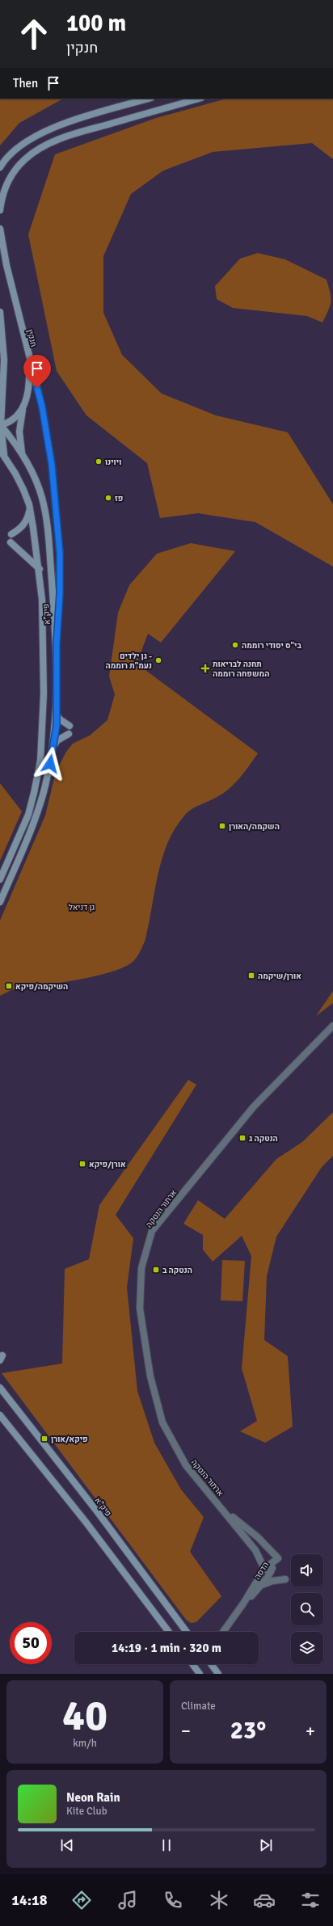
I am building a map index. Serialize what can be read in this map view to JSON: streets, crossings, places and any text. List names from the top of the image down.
{
  "streets": {
    "main road": ["חנקין", "פיק\"א"],
    "street": ["ארתור הנטקה", "הדסה"]
  },
  "crossings": [
    ["חנקין", "פיק\"א"],
    ["ארתור הנטקה", "הדסה"]
  ],
  "parks": ["גן דניאל"],
  "places": {
    "other": [
      "ויוינו",
      "פז",
      "בי\"ס יסודי רוממה",
      "גן ילדים - נעמ\"ת רוממה"
    ],
    "health": ["תחנה לבריאות המשפחה רוממה"],
    "transit": [
      "השקמה/האורן",
      "אורן/שיקמה",
      "השיקמה/פיקא",
      "הנטקה ג",
      "אורן/פיקא",
      "הנטקה ב",
      "פיקא/אורן"
    ]
  },
  "page": {
    "turn": ["100 m", "חנקין"],
    "then": "Then",
    "limit": "50",
    "trip": "14:19 · 1 min · 320 m",
    "tile": [
      ["40", "km/h"],
      "Climate"
    ],
    "heat": ["−", "23°", "+"],
    "song": ["Neon Rain", "Kite Club"],
    "tabs": "14:18"
  }
}
